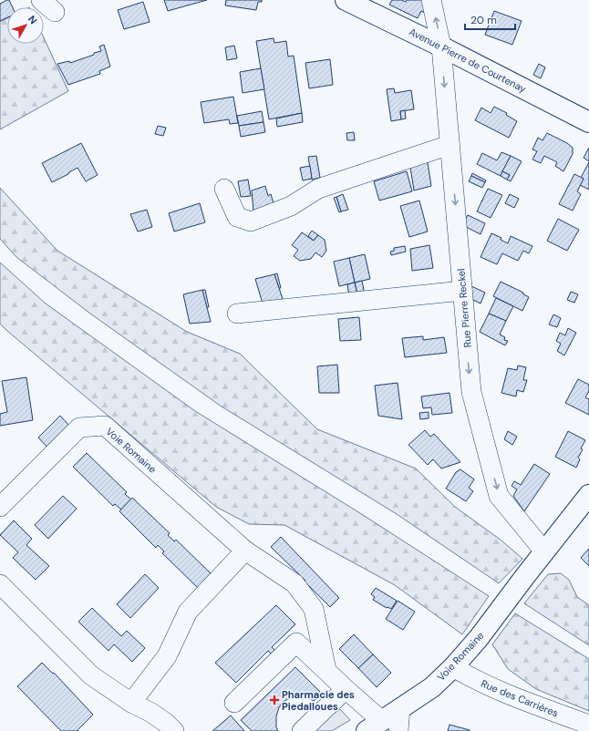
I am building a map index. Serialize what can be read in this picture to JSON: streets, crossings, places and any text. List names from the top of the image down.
{
  "streets": {
    "main road": ["Avenue Pierre de Courtenay", "Voie Romaine"],
    "street": ["Rue Pierre Reckel", "Rue des Carrières"]
  },
  "crossings": [
    ["Avenue Pierre de Courtenay", "Rue Pierre Reckel"],
    ["Rue Pierre Reckel", "Voie Romaine"],
    ["Voie Romaine", "Rue des Carrières"]
  ],
  "one_way": ["Rue Pierre Reckel"],
  "places": {
    "health": ["Pharmacie des Piedalloues"]
  },
  "scale_bar": "20 m",
  "north": "top right"
}
